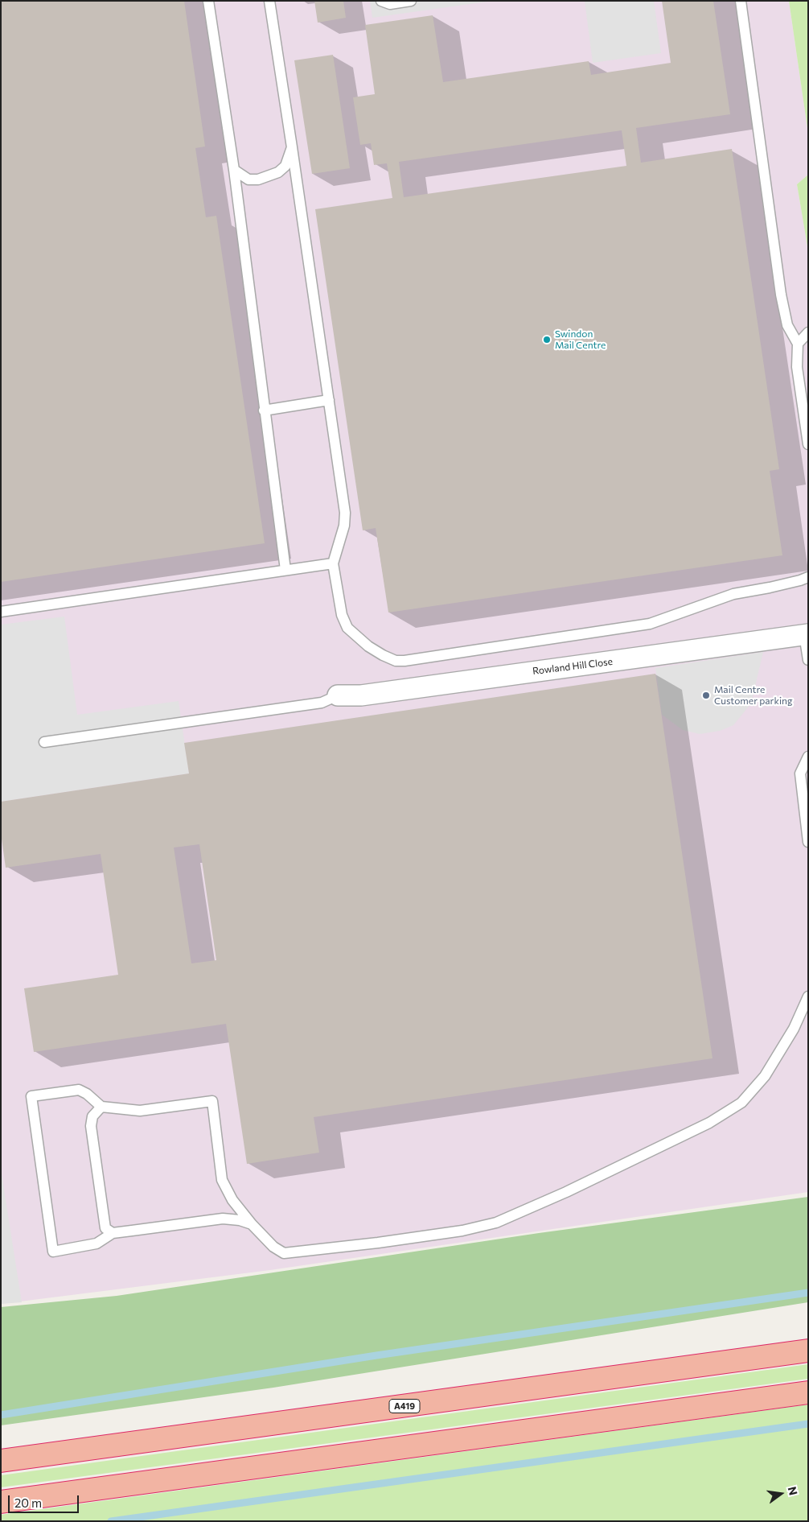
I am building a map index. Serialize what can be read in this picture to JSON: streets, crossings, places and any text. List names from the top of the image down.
{
  "streets": {
    "highway": ["A419"],
    "street": ["Rowland Hill Close"]
  },
  "places": ["Swindon Mail Centre", "Mail Centre Customer parking"],
  "scale_bar": "20 m",
  "north": "right"
}
